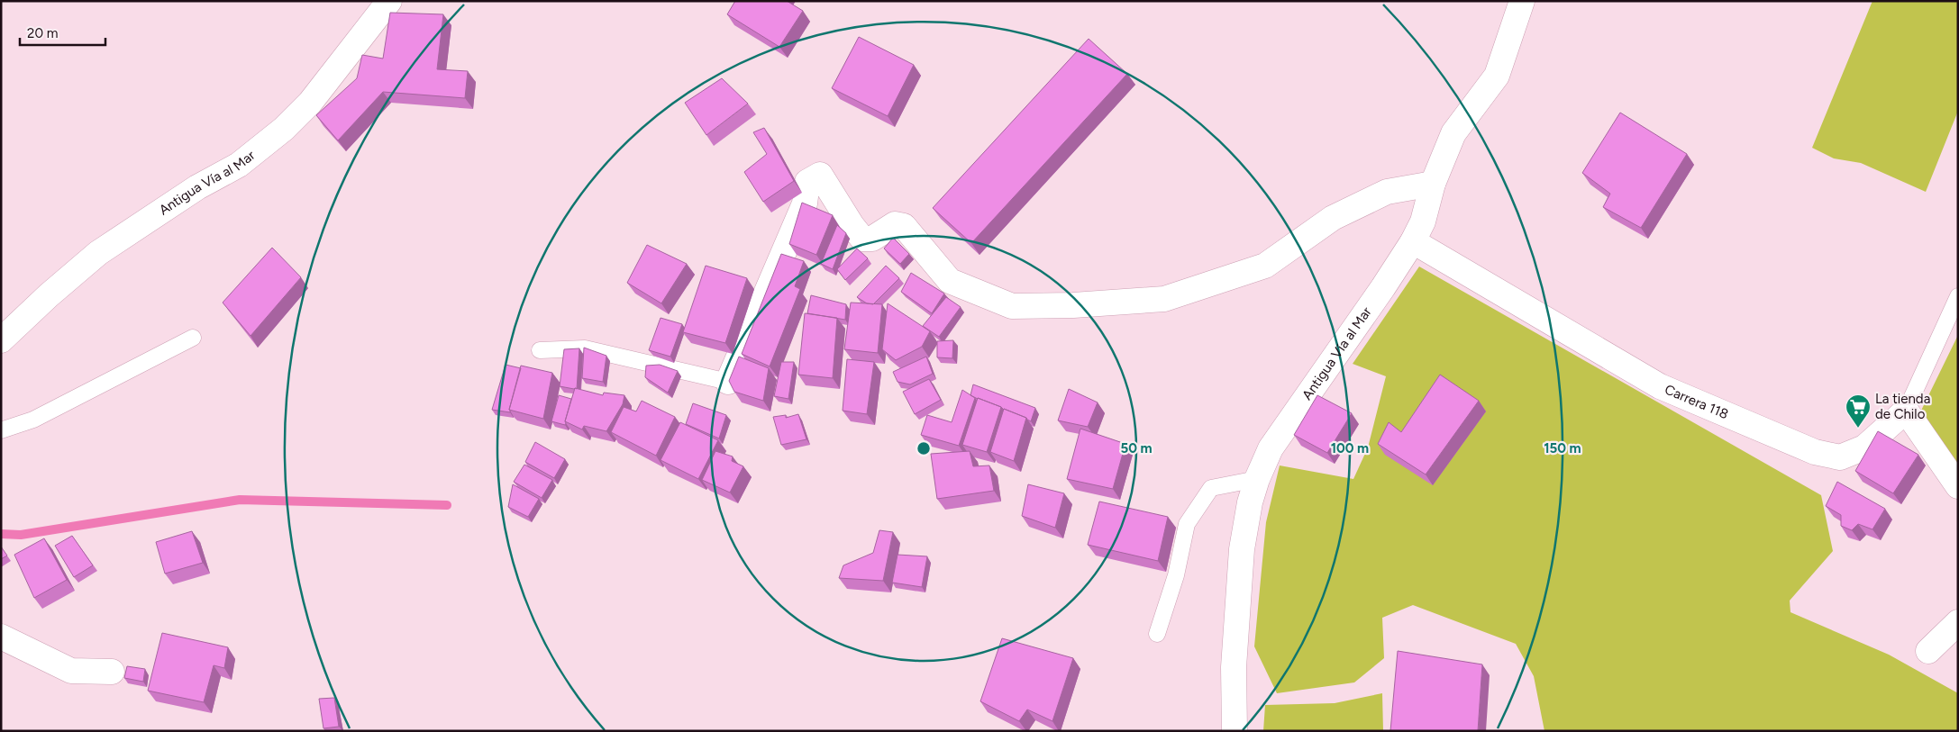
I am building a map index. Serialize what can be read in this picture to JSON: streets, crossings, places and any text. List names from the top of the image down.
{
  "streets": {
    "street": ["Antigua Vía al Mar", "Carrera 118"]
  },
  "crossings": [
    ["Antigua Vía al Mar", "Carrera 118"]
  ],
  "places": {
    "supermarket": ["La tienda de Chilo"]
  },
  "scale_bar": "20 m",
  "rings": ["50 m", "100 m", "150 m"]
}
